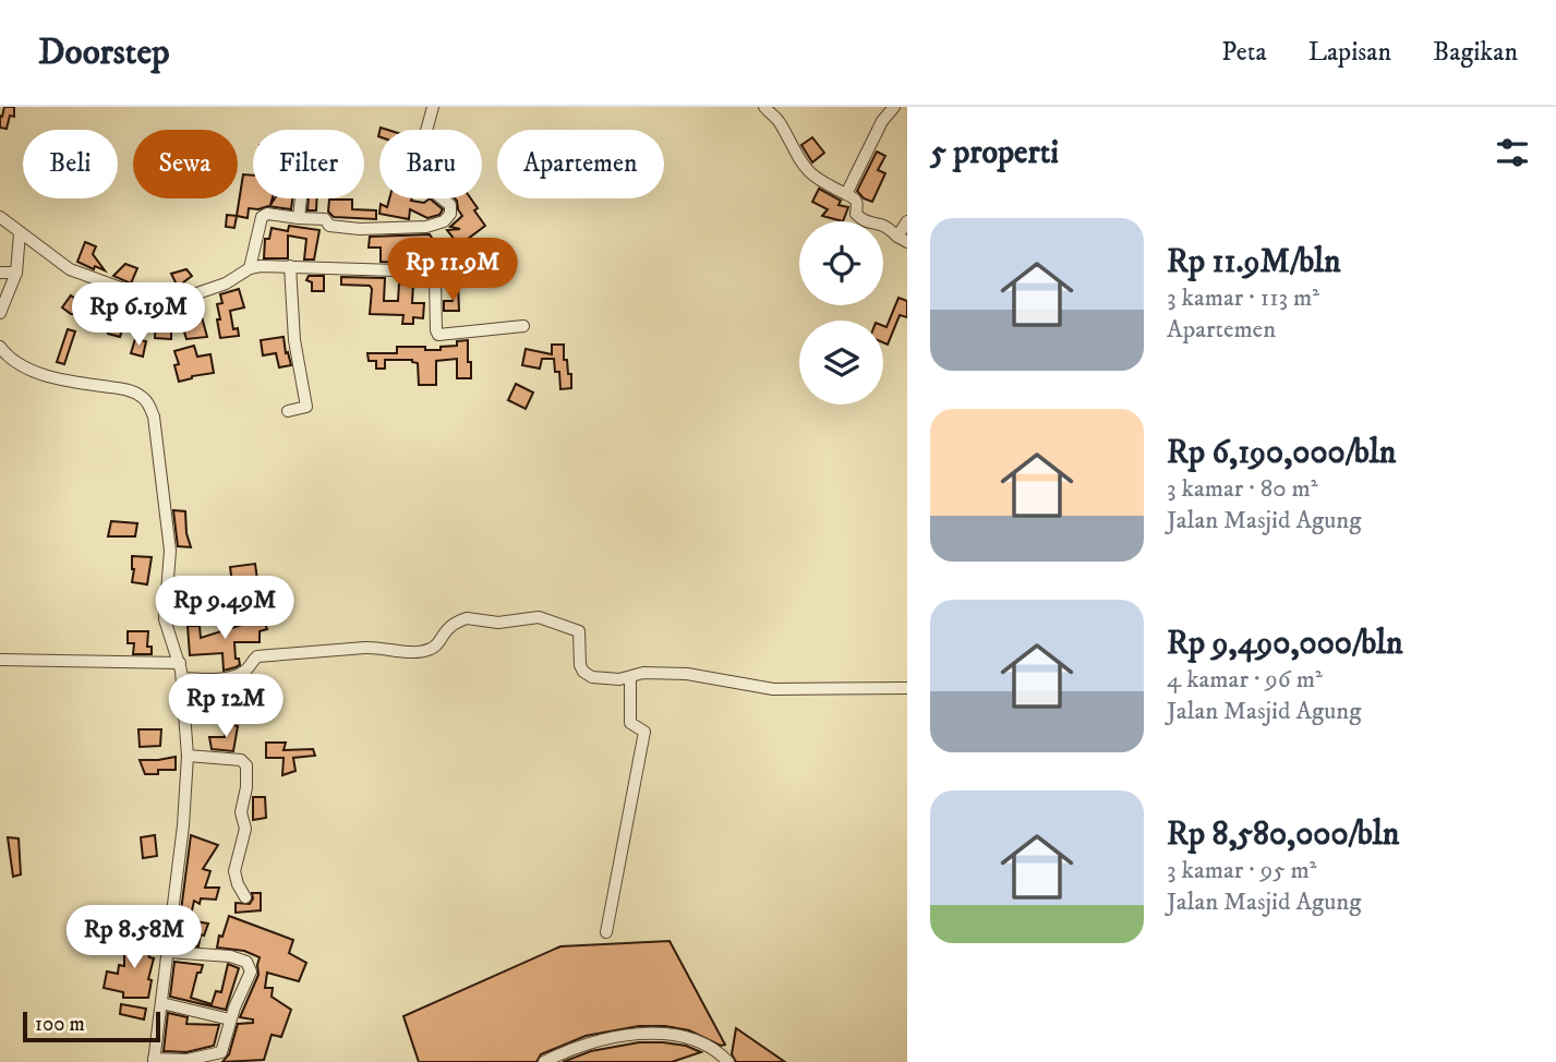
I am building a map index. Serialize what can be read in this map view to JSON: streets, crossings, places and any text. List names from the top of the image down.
{
  "scale_bar": "100 m",
  "page": {
    "header": "Doorstep",
    "nav": ["Peta", "Lapisan", "Bagikan"],
    "heading": "5 properti",
    "chip": [
      "Beli",
      "Sewa",
      "Filter",
      "Baru",
      "Apartemen"
    ],
    "list": [
      {
        "name": "Rp 11.9M/bln",
        "note": "3 kamar · 113 m² · Apartemen"
      },
      {
        "name": "Rp 6,190,000/bln",
        "note": "3 kamar · 80 m² · Jalan Masjid Agung"
      },
      {
        "name": "Rp 9,490,000/bln",
        "note": "4 kamar · 96 m² · Jalan Masjid Agung"
      },
      {
        "name": "Rp 8,580,000/bln",
        "note": "3 kamar · 95 m² · Jalan Masjid Agung"
      }
    ],
    "price": [
      "Rp 11.9M",
      "Rp 6.19M",
      "Rp 9.49M",
      "Rp 12M",
      "Rp 8.58M"
    ],
    "scale": "100 m"
  }
}
